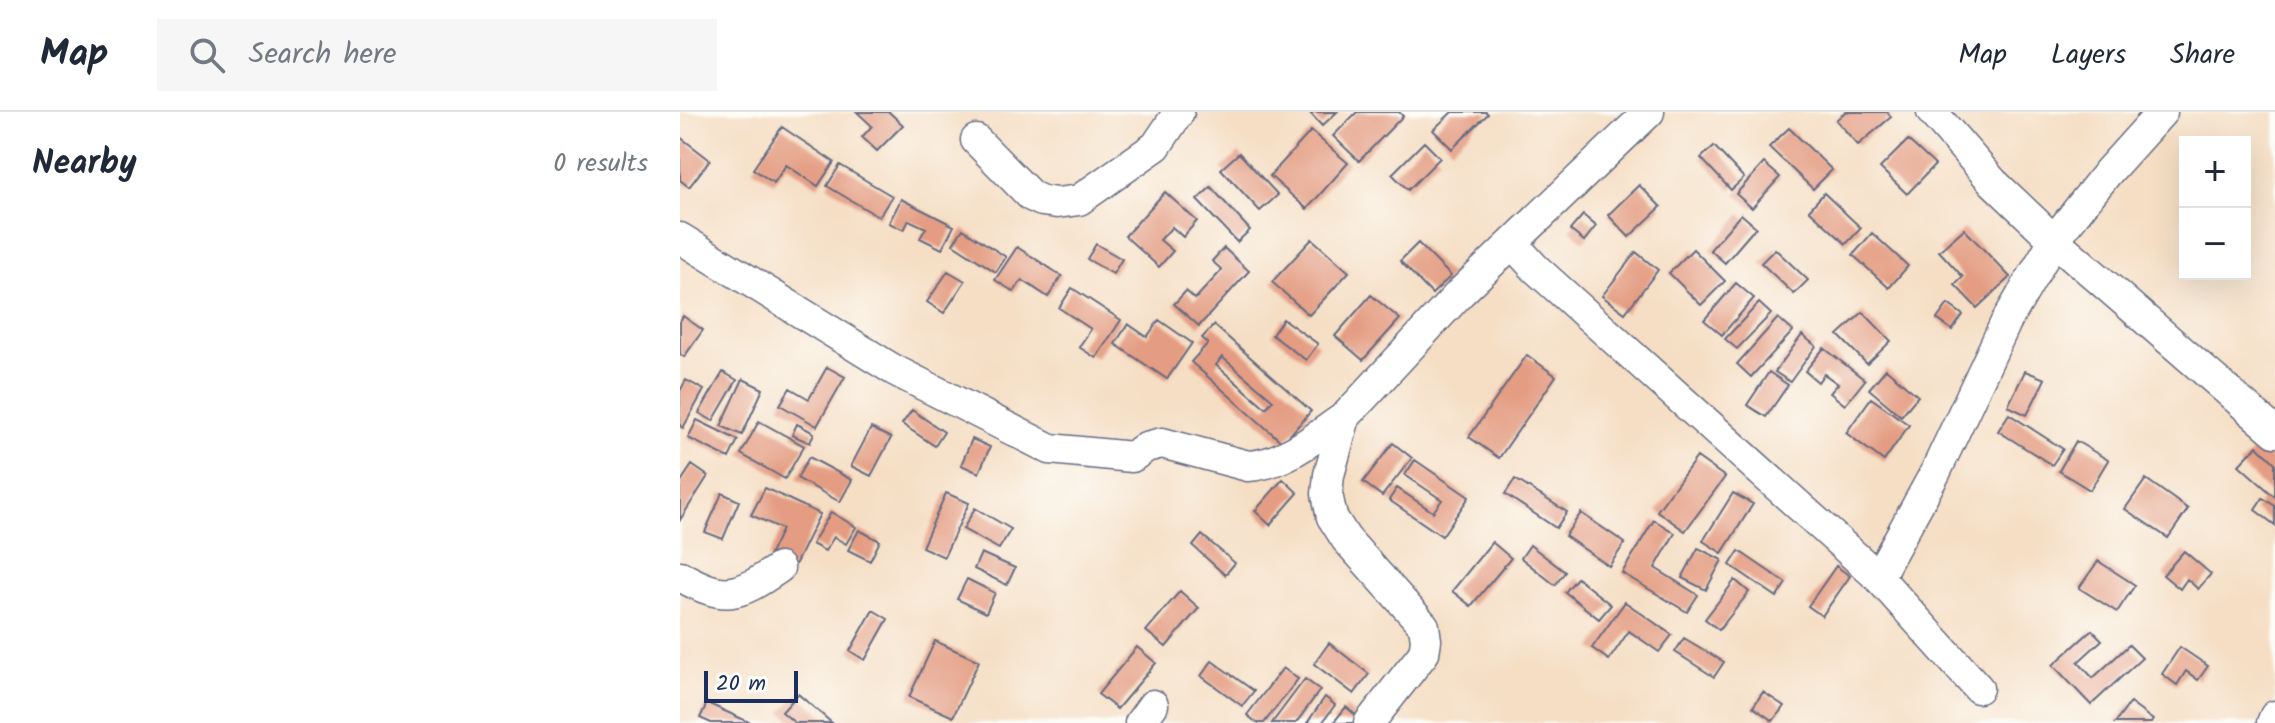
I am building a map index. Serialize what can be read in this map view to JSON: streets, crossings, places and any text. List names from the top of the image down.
{
  "scale_bar": "20 m",
  "page": {
    "header": "Map",
    "search": "Search here",
    "nav": ["Map", "Layers", "Share"],
    "heading": ["Nearby", "0 results"],
    "map_buttons": ["+", "−"],
    "scale": "20 m"
  }
}
